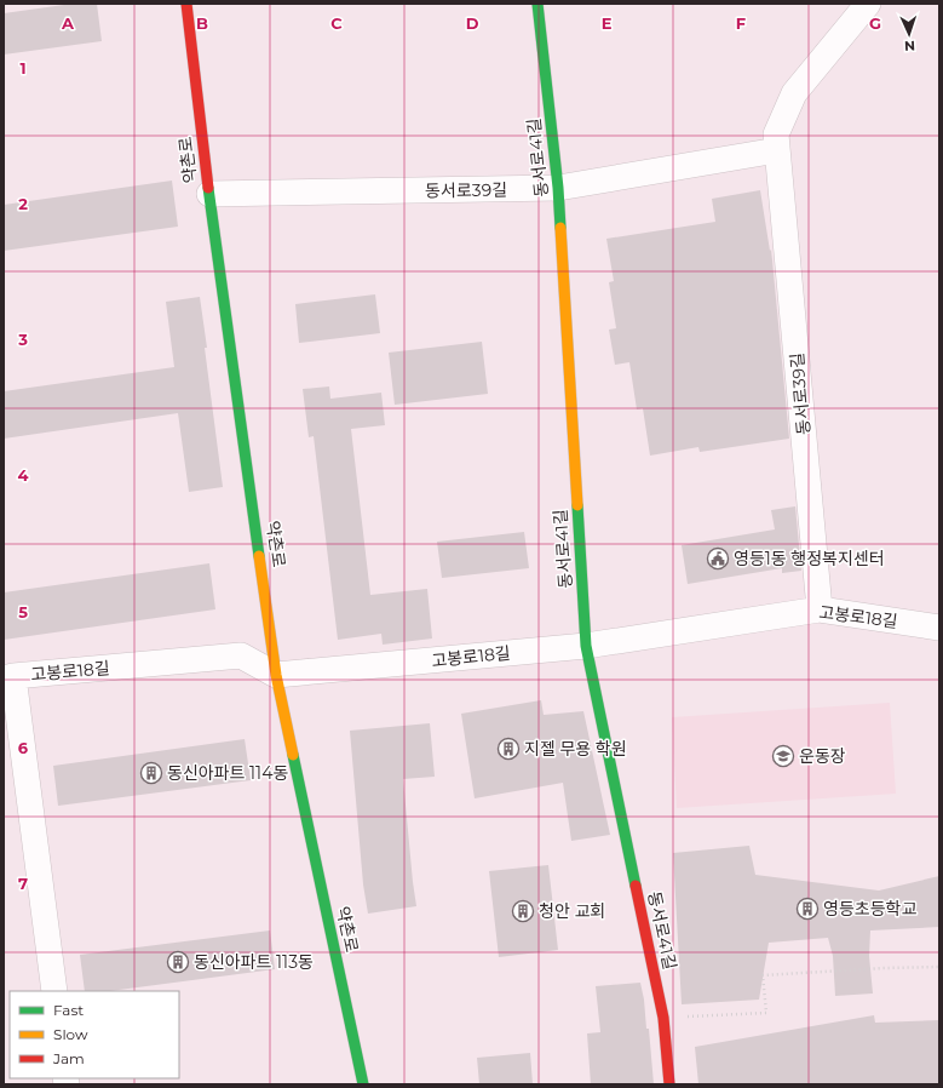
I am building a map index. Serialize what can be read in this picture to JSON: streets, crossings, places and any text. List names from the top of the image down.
{
  "streets": {
    "street": [
      "동서로41길",
      "약촌로",
      "동서로39길",
      "고봉로18길"
    ]
  },
  "crossings": [
    ["동서로41길", "동서로39길"],
    ["동서로41길", "고봉로18길"],
    ["약촌로", "동서로39길"],
    ["약촌로", "고봉로18길"],
    ["동서로39길", "고봉로18길"]
  ],
  "places": {
    "public building": ["영등1동 행정복지센터"],
    "building": [
      "지젤 무용 학원",
      "동신아파트 114동",
      "영등초등학교",
      "청안 교회",
      "동신아파트 113동"
    ],
    "school or university": ["운동장"]
  },
  "legend": ["Fast", "Slow", "Jam"],
  "north": "bottom",
  "grid": {
    "columns": [
      "A",
      "B",
      "C",
      "D",
      "E",
      "F",
      "G"
    ],
    "rows": [
      "1",
      "2",
      "3",
      "4",
      "5",
      "6",
      "7"
    ]
  }
}
